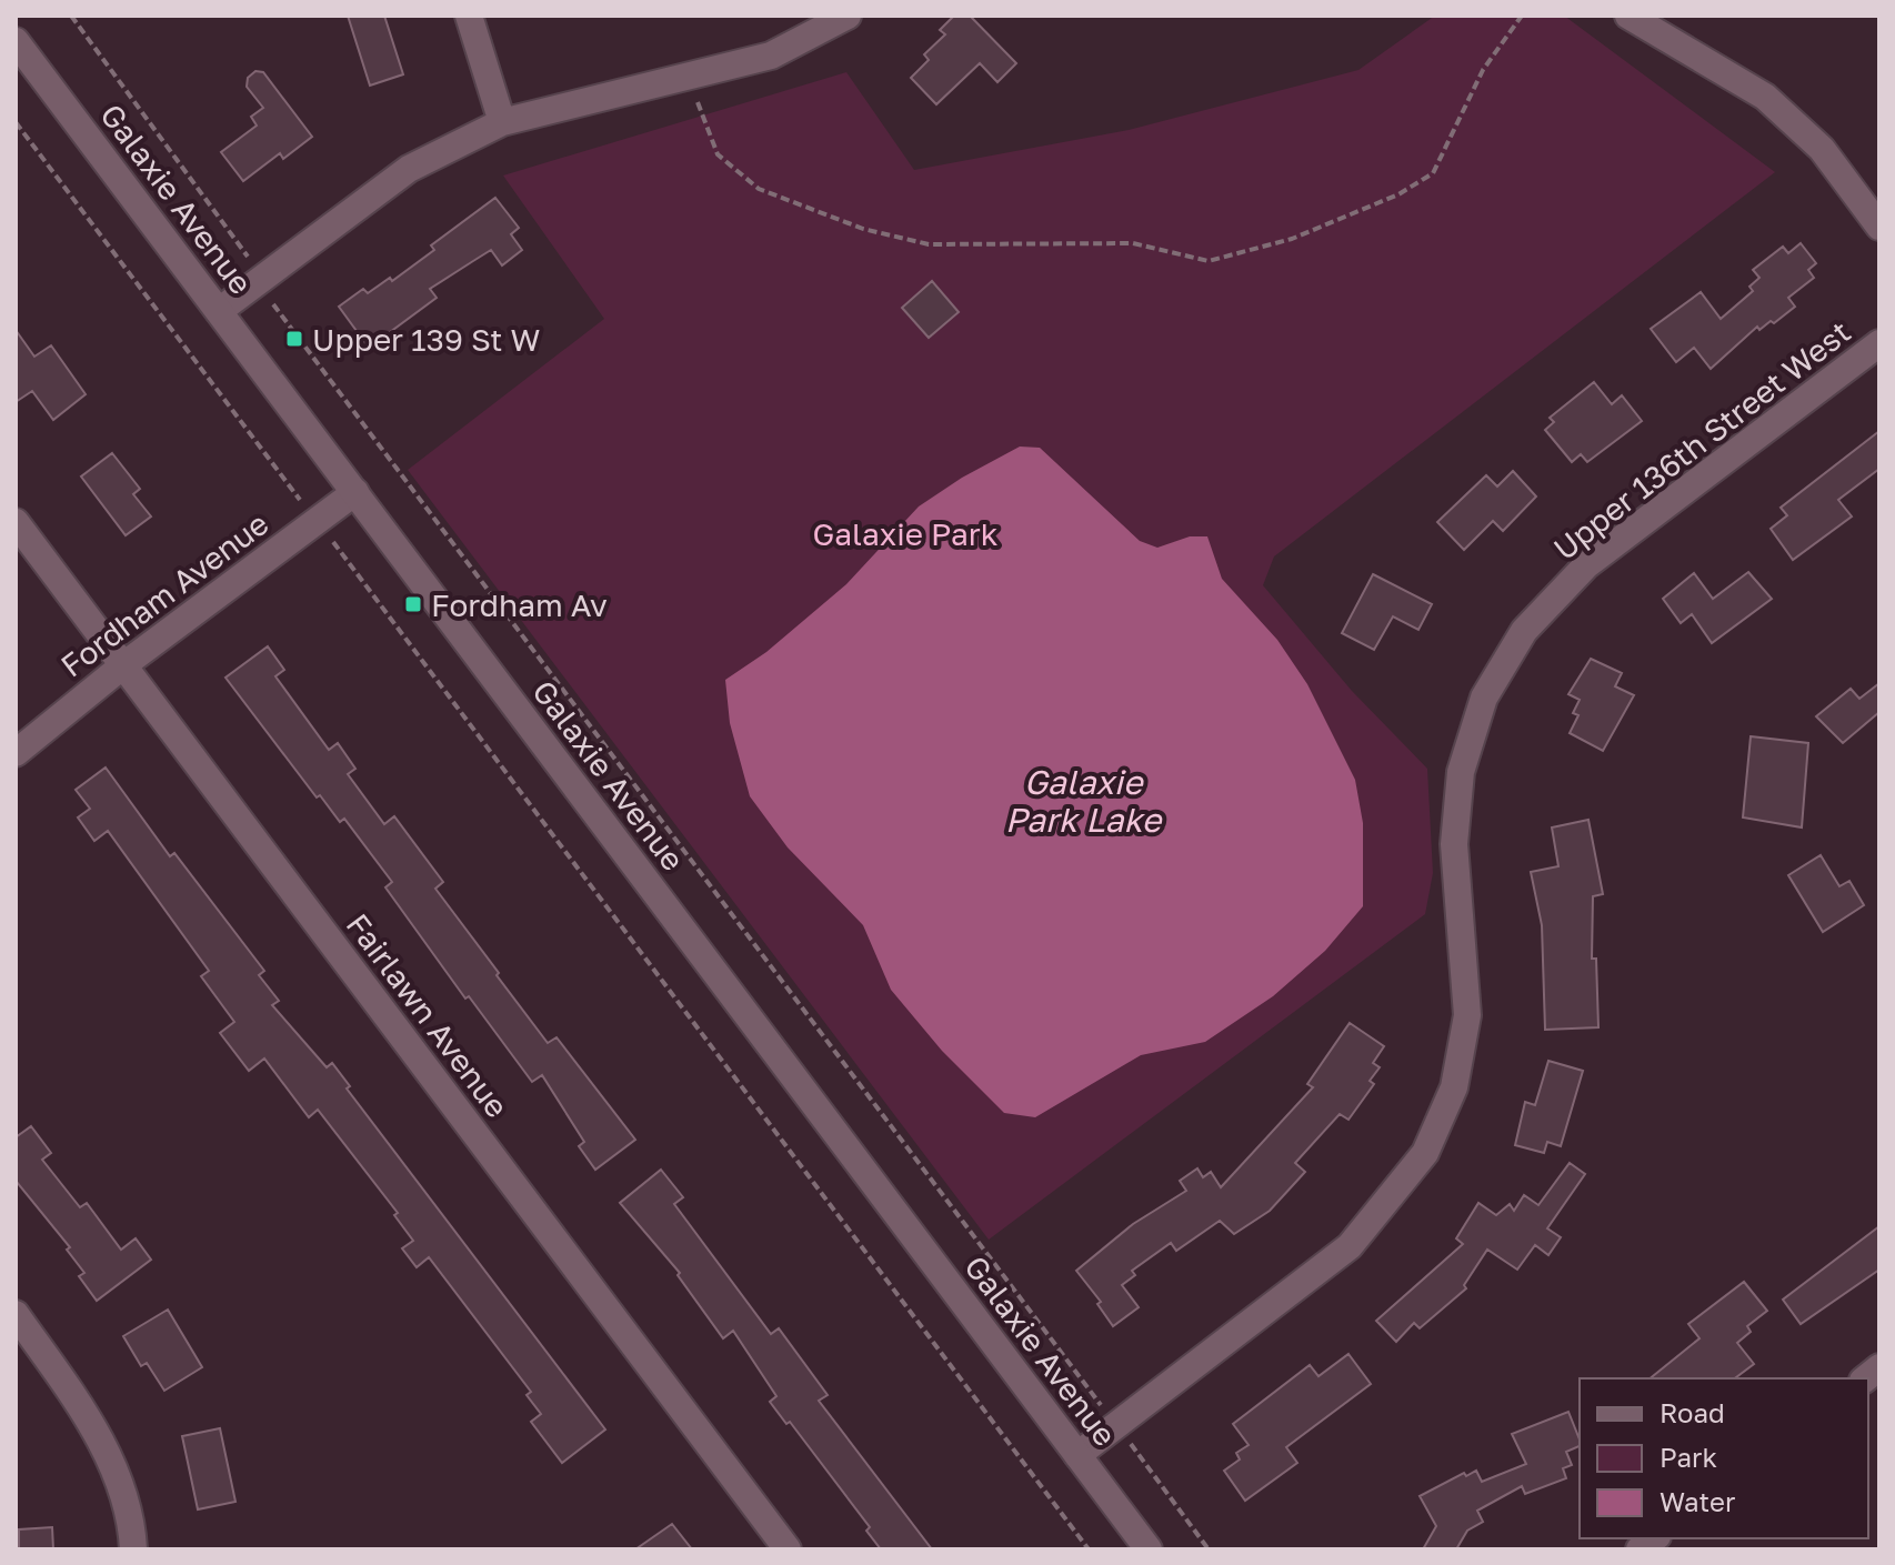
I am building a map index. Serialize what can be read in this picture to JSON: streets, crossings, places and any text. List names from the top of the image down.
{
  "streets": {
    "street": [
      "Galaxie Avenue",
      "Upper 136th Street West",
      "Fordham Avenue",
      "Fairlawn Avenue"
    ]
  },
  "crossings": [
    ["Galaxie Avenue", "Upper 136th Street West"],
    ["Galaxie Avenue", "Fordham Avenue"],
    ["Fordham Avenue", "Fairlawn Avenue"]
  ],
  "water": ["Galaxie Park Lake"],
  "parks": ["Galaxie Park"],
  "places": {
    "transit": ["Upper 139 St W", "Fordham Av"]
  },
  "legend": ["Road", "Park", "Water"]
}
